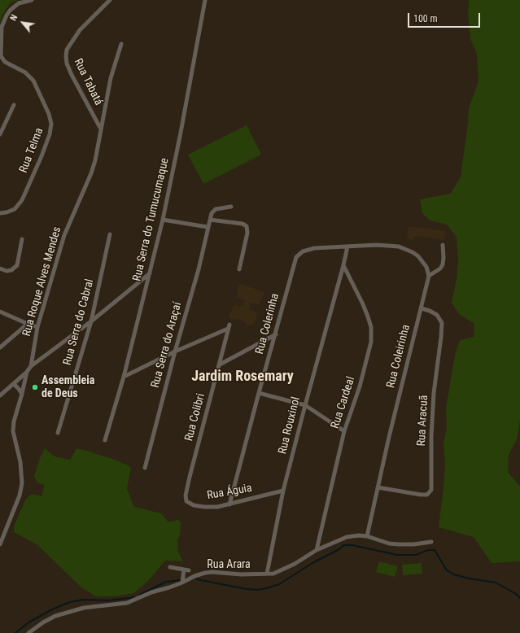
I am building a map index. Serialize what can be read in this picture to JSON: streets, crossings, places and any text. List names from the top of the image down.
{
  "streets": {
    "street": [
      "Rua Tabatá",
      "Rua Telma",
      "Rua Serra do Tumucumaque",
      "Rua Roque Alves Mendes",
      "Rua Serra do Cabral",
      "Rua Colerinha",
      "Rua Serra do Araçaí",
      "Rua Coleirinha",
      "Rua Cardeal",
      "Rua Colibri",
      "Rua Aracuã",
      "Rua Rouxinol",
      "Rua Águia",
      "Rua Arara"
    ]
  },
  "crossings": [
    ["Rua Tabatá", "Rua Roque Alves Mendes"],
    ["Rua Colerinha", "Rua Rouxinol"],
    ["Rua Colerinha", "Rua Águia"],
    ["Rua Serra do Araçaí", "Rua Colibri"],
    ["Rua Coleirinha", "Rua Aracuã"],
    ["Rua Coleirinha", "Rua Arara"],
    ["Rua Cardeal", "Rua Rouxinol"],
    ["Rua Cardeal", "Rua Arara"],
    ["Rua Colibri", "Rua Águia"],
    ["Rua Rouxinol", "Rua Águia"],
    ["Rua Rouxinol", "Rua Arara"]
  ],
  "districts": ["Jardim Rosemary"],
  "places": ["Assembleia de Deus"],
  "scale_bar": "100 m",
  "north": "top left"
}
